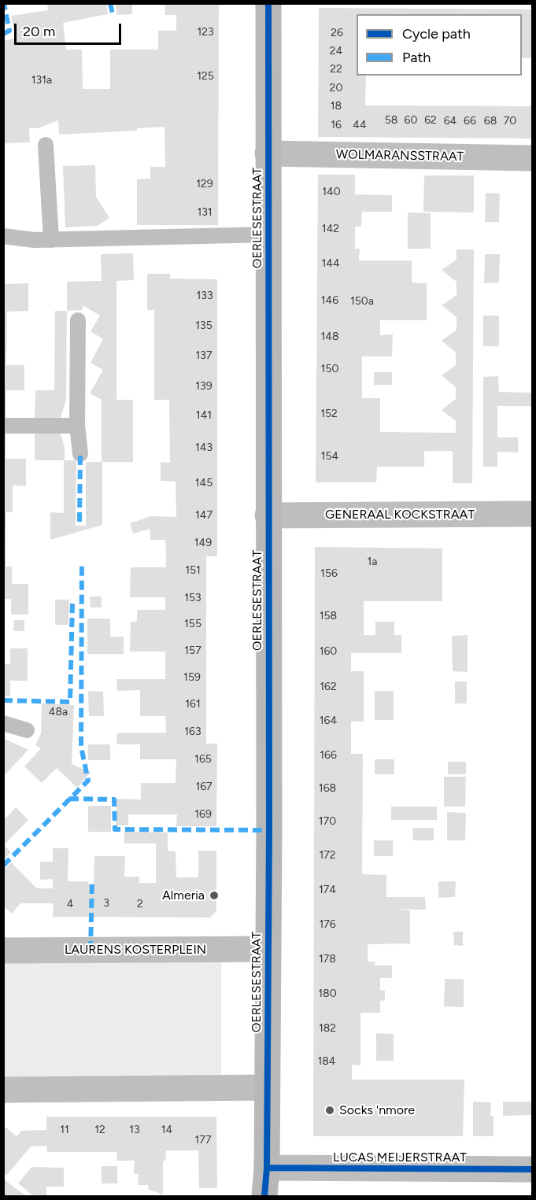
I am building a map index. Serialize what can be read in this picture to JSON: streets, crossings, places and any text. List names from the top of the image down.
{
  "streets": {
    "street": [
      "WOLMARANSSTRAAT",
      "OERLESESTRAAT",
      "GENERAAL KOCKSTRAAT",
      "LAURENS KOSTERPLEIN",
      "LUCAS MEIJERSTRAAT"
    ]
  },
  "crossings": [
    ["WOLMARANSSTRAAT", "OERLESESTRAAT"],
    ["OERLESESTRAAT", "GENERAAL KOCKSTRAAT"],
    ["OERLESESTRAAT", "LAURENS KOSTERPLEIN"],
    ["OERLESESTRAAT", "LUCAS MEIJERSTRAAT"]
  ],
  "places": ["Almeria", "Socks 'nmore"],
  "house_numbers": [
    "123",
    "26",
    "24",
    "22",
    "125",
    "131a",
    "20",
    "18",
    "58",
    "60",
    "62",
    "64",
    "66",
    "68",
    "70",
    "16",
    "44",
    "129",
    "140",
    "131",
    "142",
    "144",
    "133",
    "146",
    "150a",
    "135",
    "148",
    "137",
    "150",
    "139",
    "152",
    "141",
    "143",
    "154",
    "145",
    "147",
    "149",
    "1a",
    "151",
    "156",
    "153",
    "158",
    "155",
    "157",
    "160",
    "159",
    "162",
    "161",
    "48a",
    "164",
    "163",
    "166",
    "165",
    "167",
    "168",
    "169",
    "170",
    "172",
    "174",
    "3",
    "4",
    "2",
    "176",
    "178",
    "180",
    "182",
    "184",
    "11",
    "12",
    "13",
    "14",
    "177"
  ],
  "legend": ["Cycle path", "Path"],
  "scale_bar": "20 m"
}
